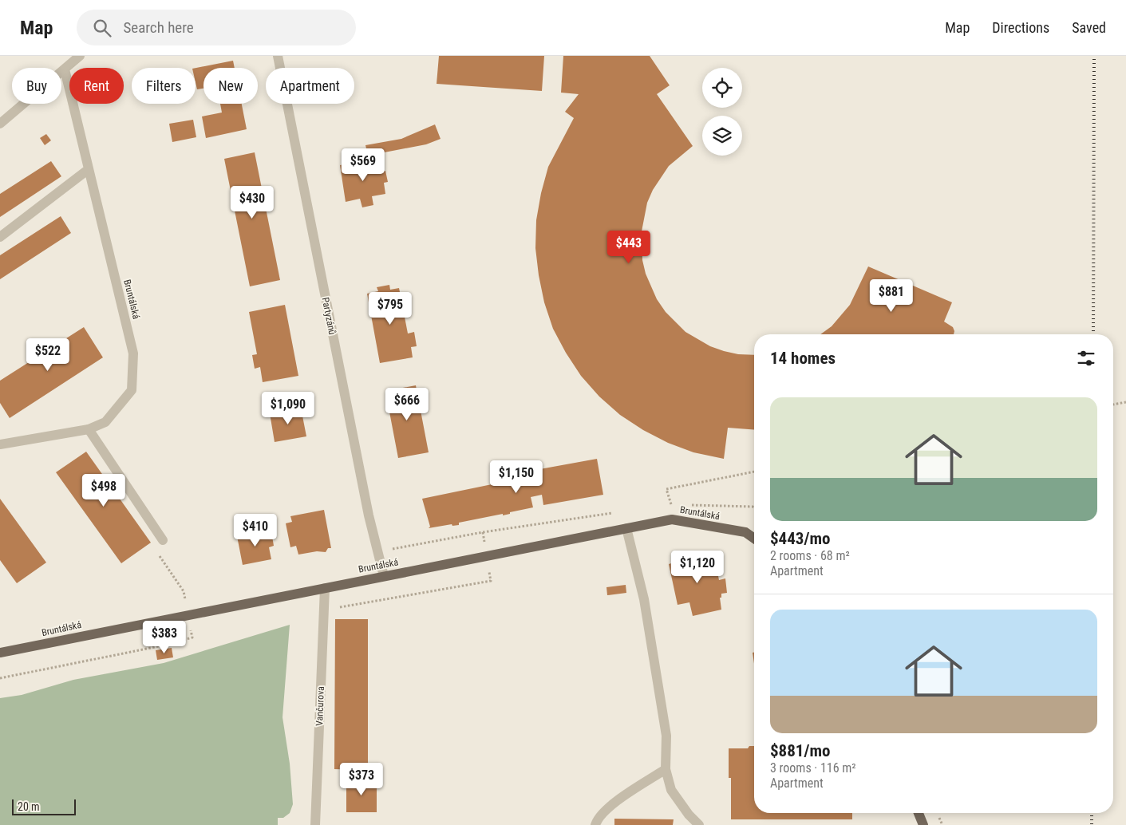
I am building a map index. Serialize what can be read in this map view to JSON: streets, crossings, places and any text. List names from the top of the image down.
{
  "streets": {
    "main road": ["Bruntálská"],
    "street": ["Partyzánů", "Vančurova"]
  },
  "crossings": [
    ["Bruntálská", "Partyzánů"],
    ["Bruntálská", "Vančurova"]
  ],
  "scale_bar": "20 m",
  "page": {
    "header": "Map",
    "search": "Search here",
    "nav": ["Map", "Directions", "Saved"],
    "chip": [
      "Buy",
      "Rent",
      "Filters",
      "New",
      "Apartment"
    ],
    "price": [
      "$569",
      "$430",
      "$443",
      "$881",
      "$795",
      "$522",
      "$666",
      "$1,090",
      "$1,150",
      "$498",
      "$410",
      "$1,120",
      "$383",
      "$373"
    ],
    "heading": "14 homes",
    "list": [
      {
        "name": "$443/mo",
        "note": "2 rooms · 68 m² · Apartment"
      },
      {
        "name": "$881/mo",
        "note": "3 rooms · 116 m² · Apartment"
      }
    ],
    "scale": "20 m"
  }
}
